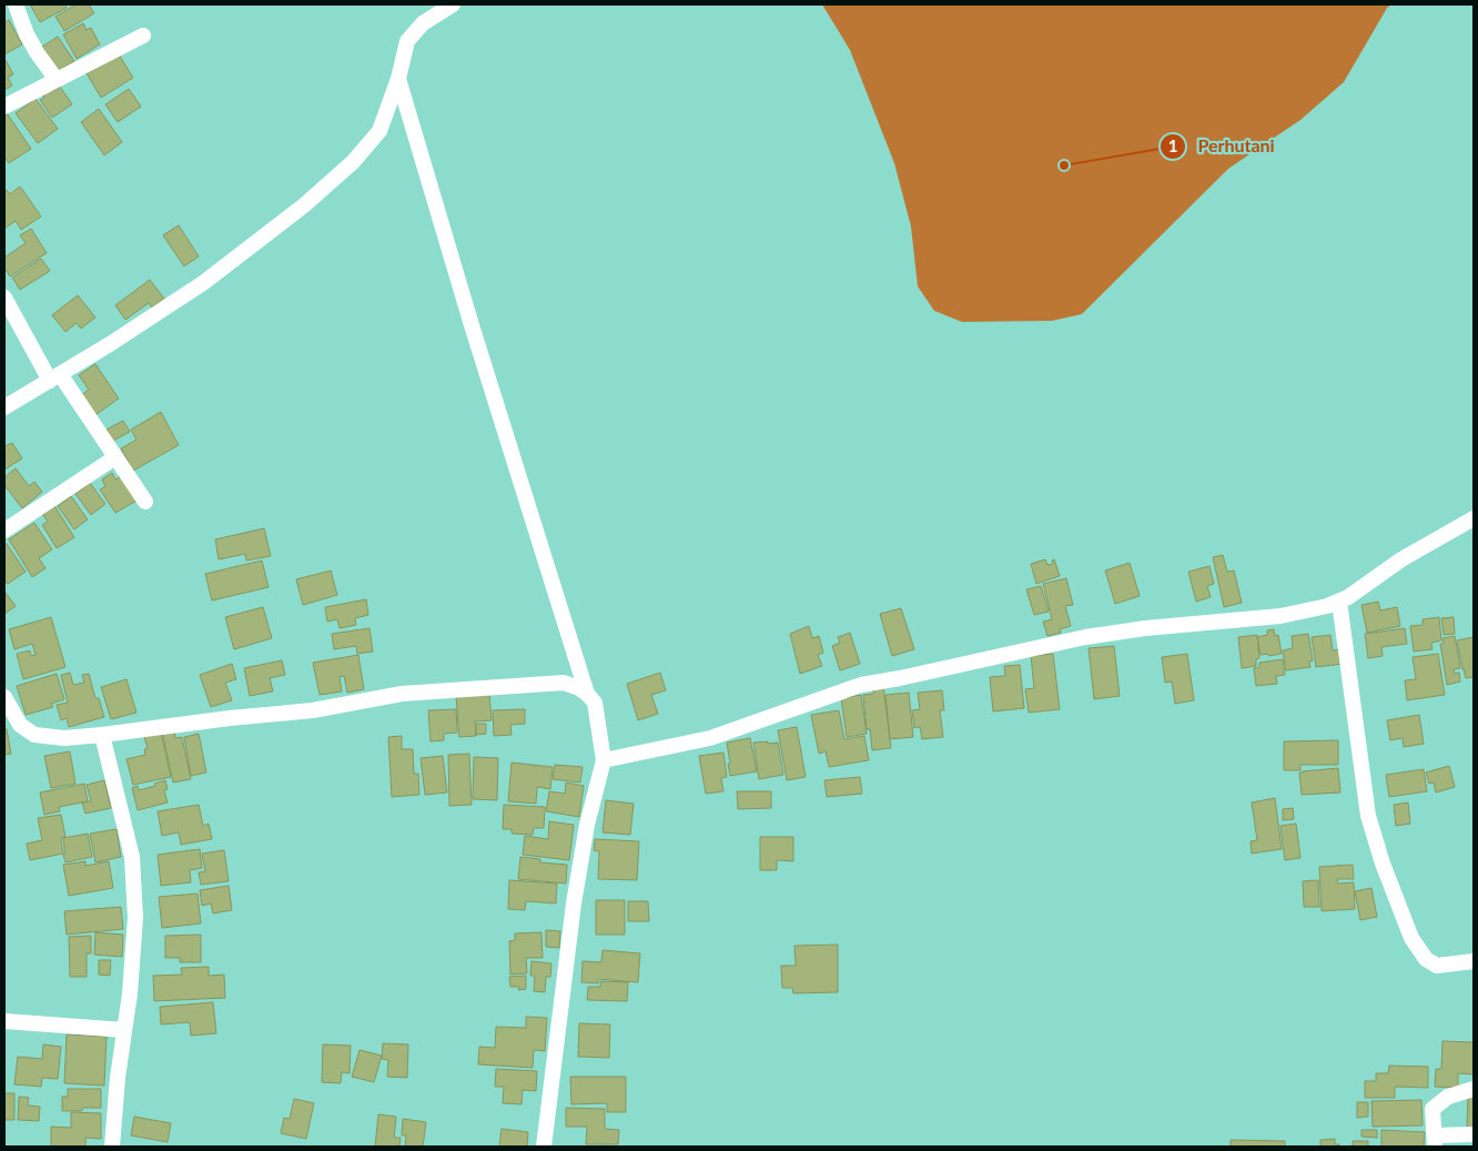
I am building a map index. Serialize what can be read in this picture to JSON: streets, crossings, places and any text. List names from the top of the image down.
{
  "places": ["Perhutani"]
}
